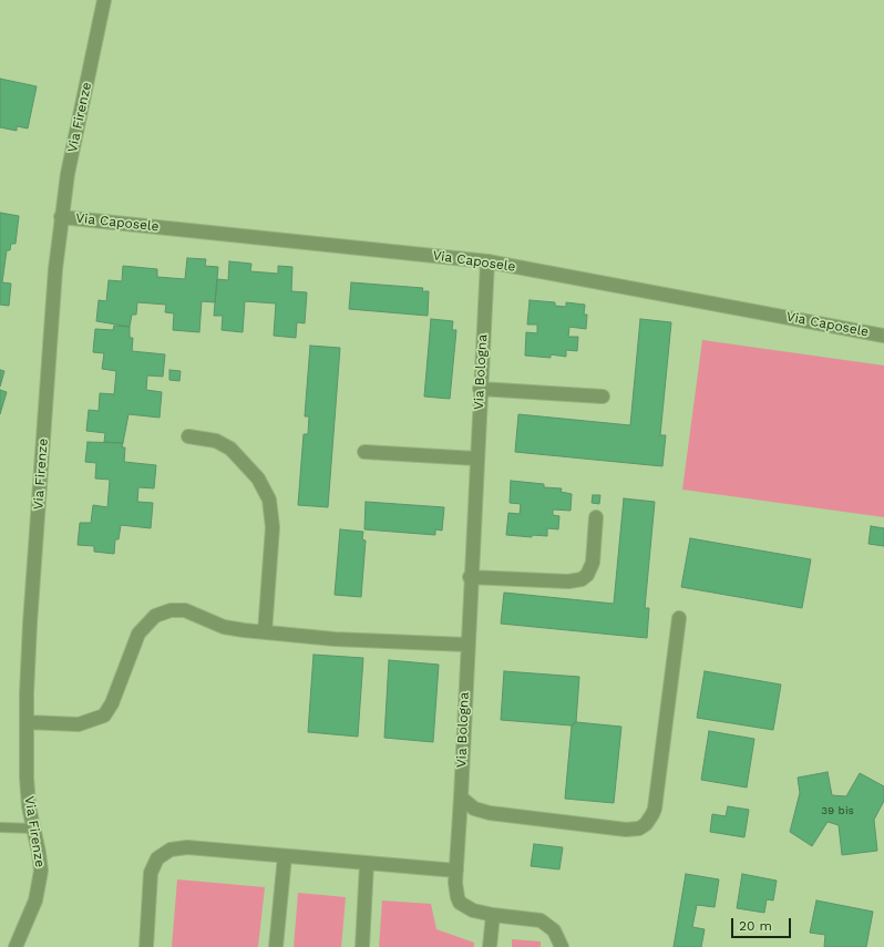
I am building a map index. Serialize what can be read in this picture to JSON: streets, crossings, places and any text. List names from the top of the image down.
{
  "streets": {
    "street": ["Via Firenze", "Via Caposele", "Via Bologna"]
  },
  "crossings": [
    ["Via Firenze", "Via Caposele"],
    ["Via Caposele", "Via Bologna"]
  ],
  "house_numbers": ["39 bis"],
  "scale_bar": "20 m"
}
